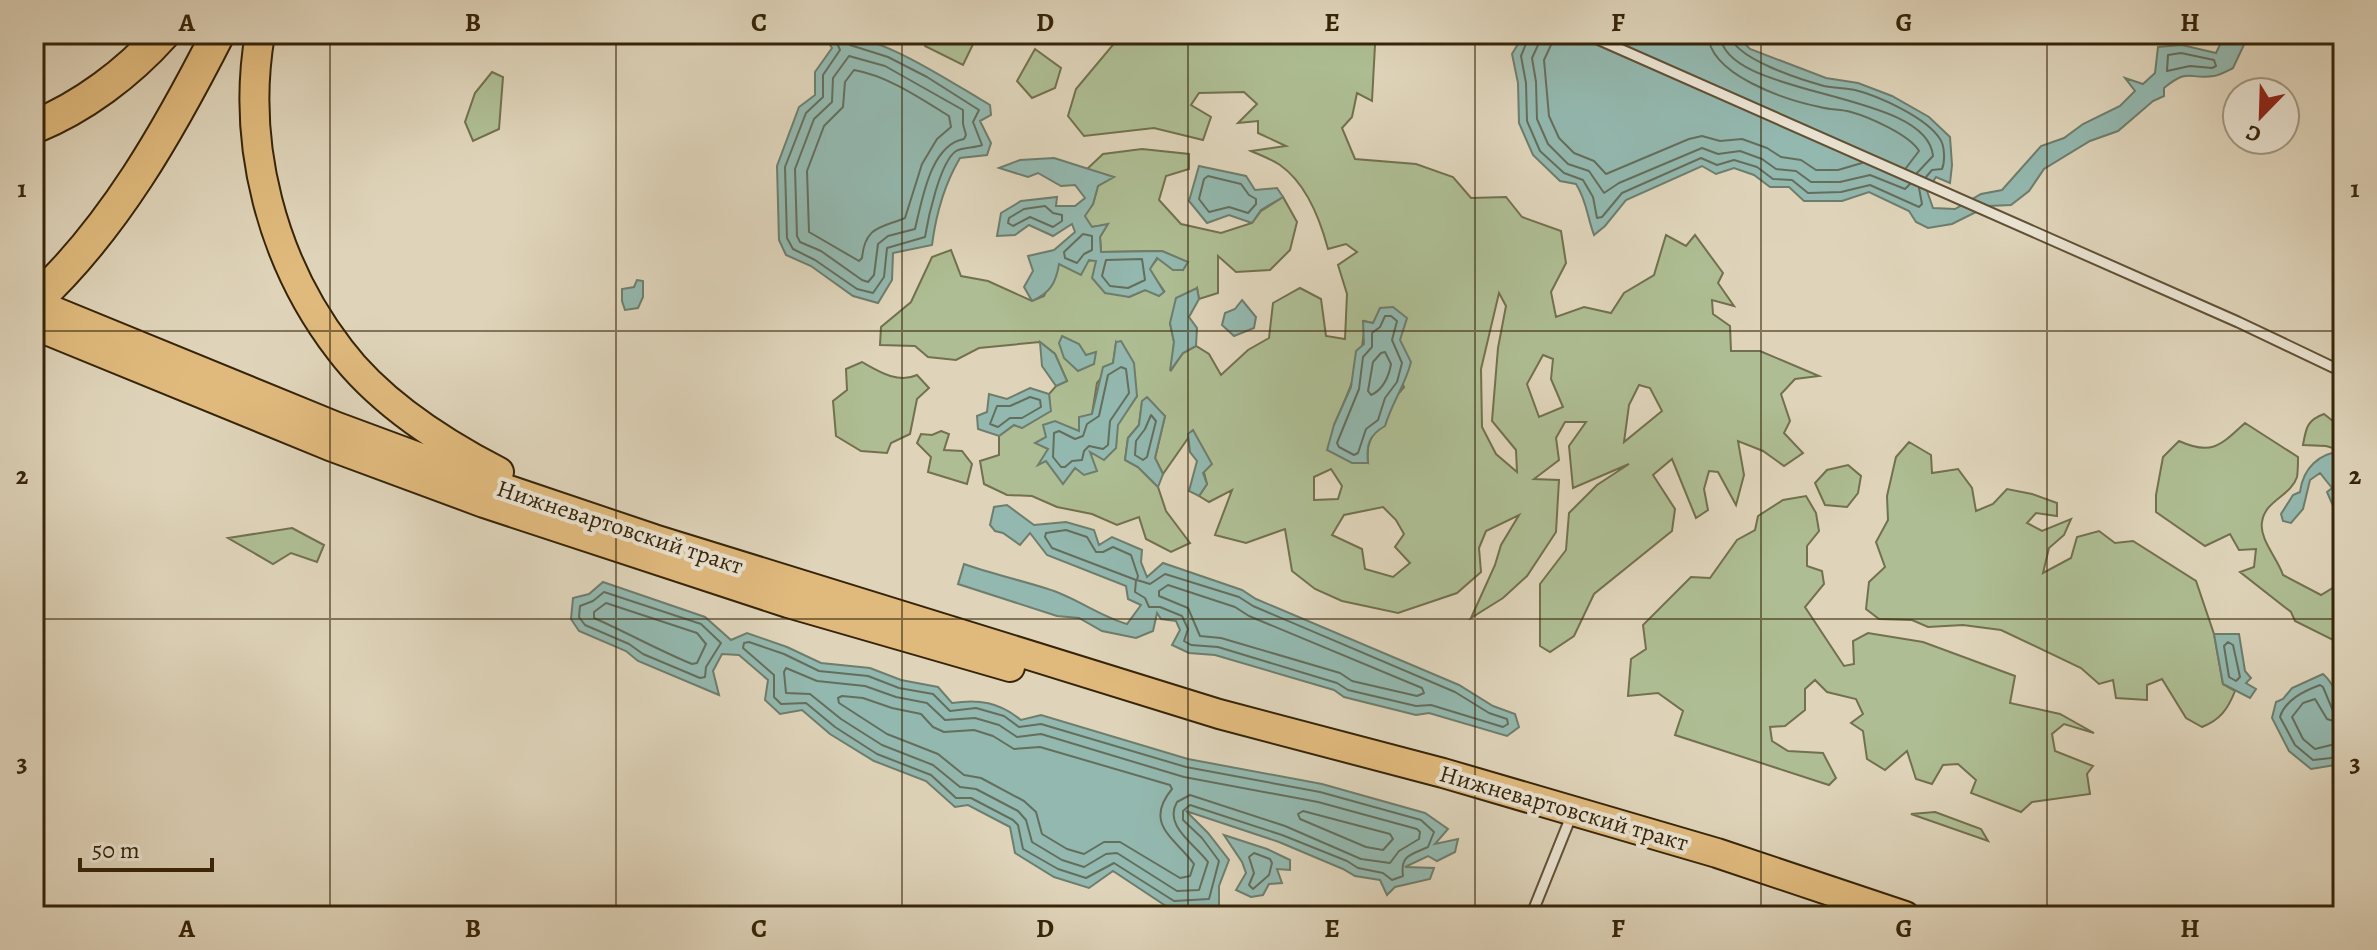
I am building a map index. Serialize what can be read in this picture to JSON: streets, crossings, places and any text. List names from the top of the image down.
{
  "streets": {
    "main road": ["Нижневартовский тракт"]
  },
  "scale_bar": "50 m",
  "north": "bottom left",
  "grid": {
    "columns": [
      "A",
      "B",
      "C",
      "D",
      "E",
      "F",
      "G",
      "H"
    ],
    "rows": ["1", "2", "3"]
  }
}
